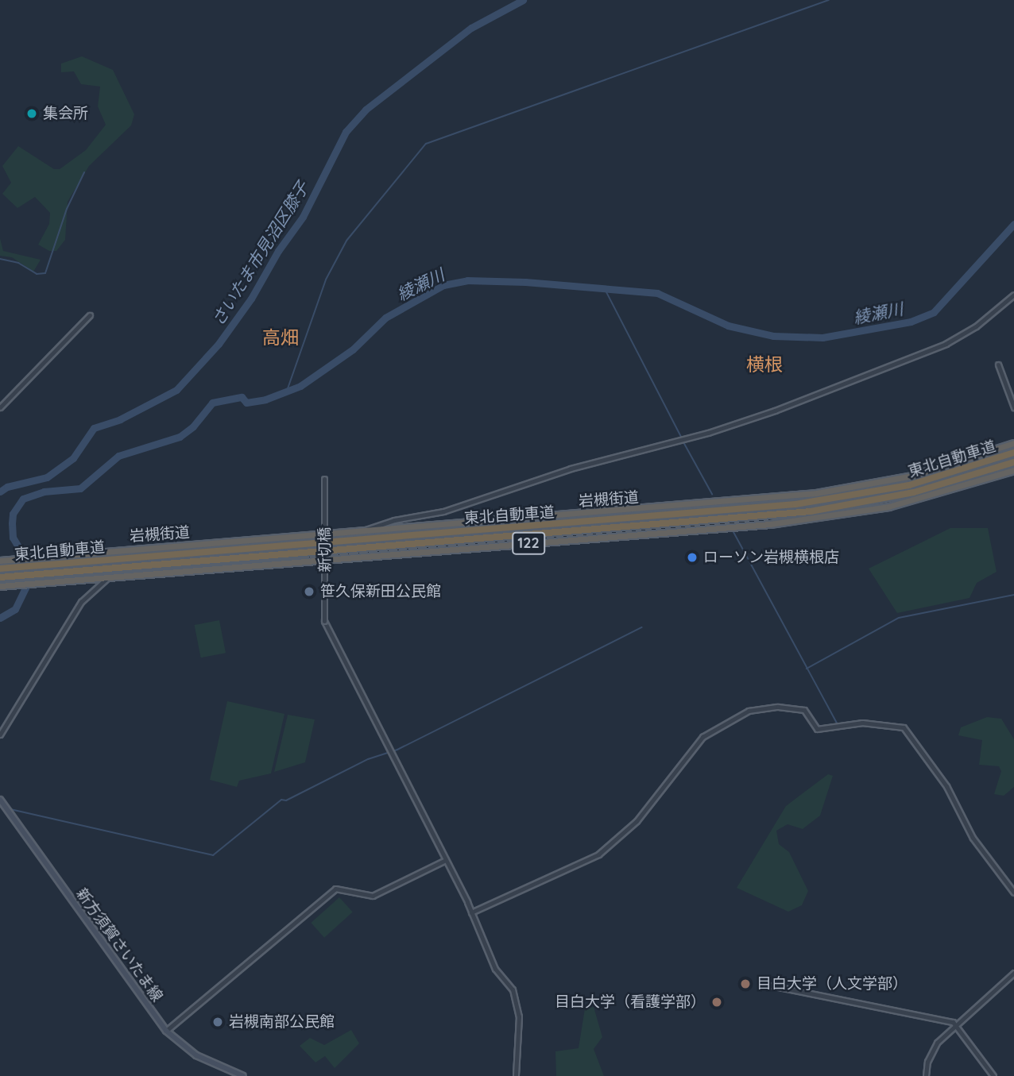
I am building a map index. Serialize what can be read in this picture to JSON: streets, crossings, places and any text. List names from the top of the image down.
{
  "streets": {
    "highway": ["東北自動車道", "岩槻街道", "122"],
    "main road": ["新方須賀さいたま線"],
    "street": ["新切橋"]
  },
  "districts": ["高畑", "横根"],
  "water": ["さいたま市見沼区膝子", "綾瀬川"],
  "places": [
    "集会所",
    "ローソン岩槻横根店",
    "笹久保新田公民館",
    "目白大学（人文学部）",
    "目白大学（看護学部）",
    "岩槻南部公民館"
  ]
}
